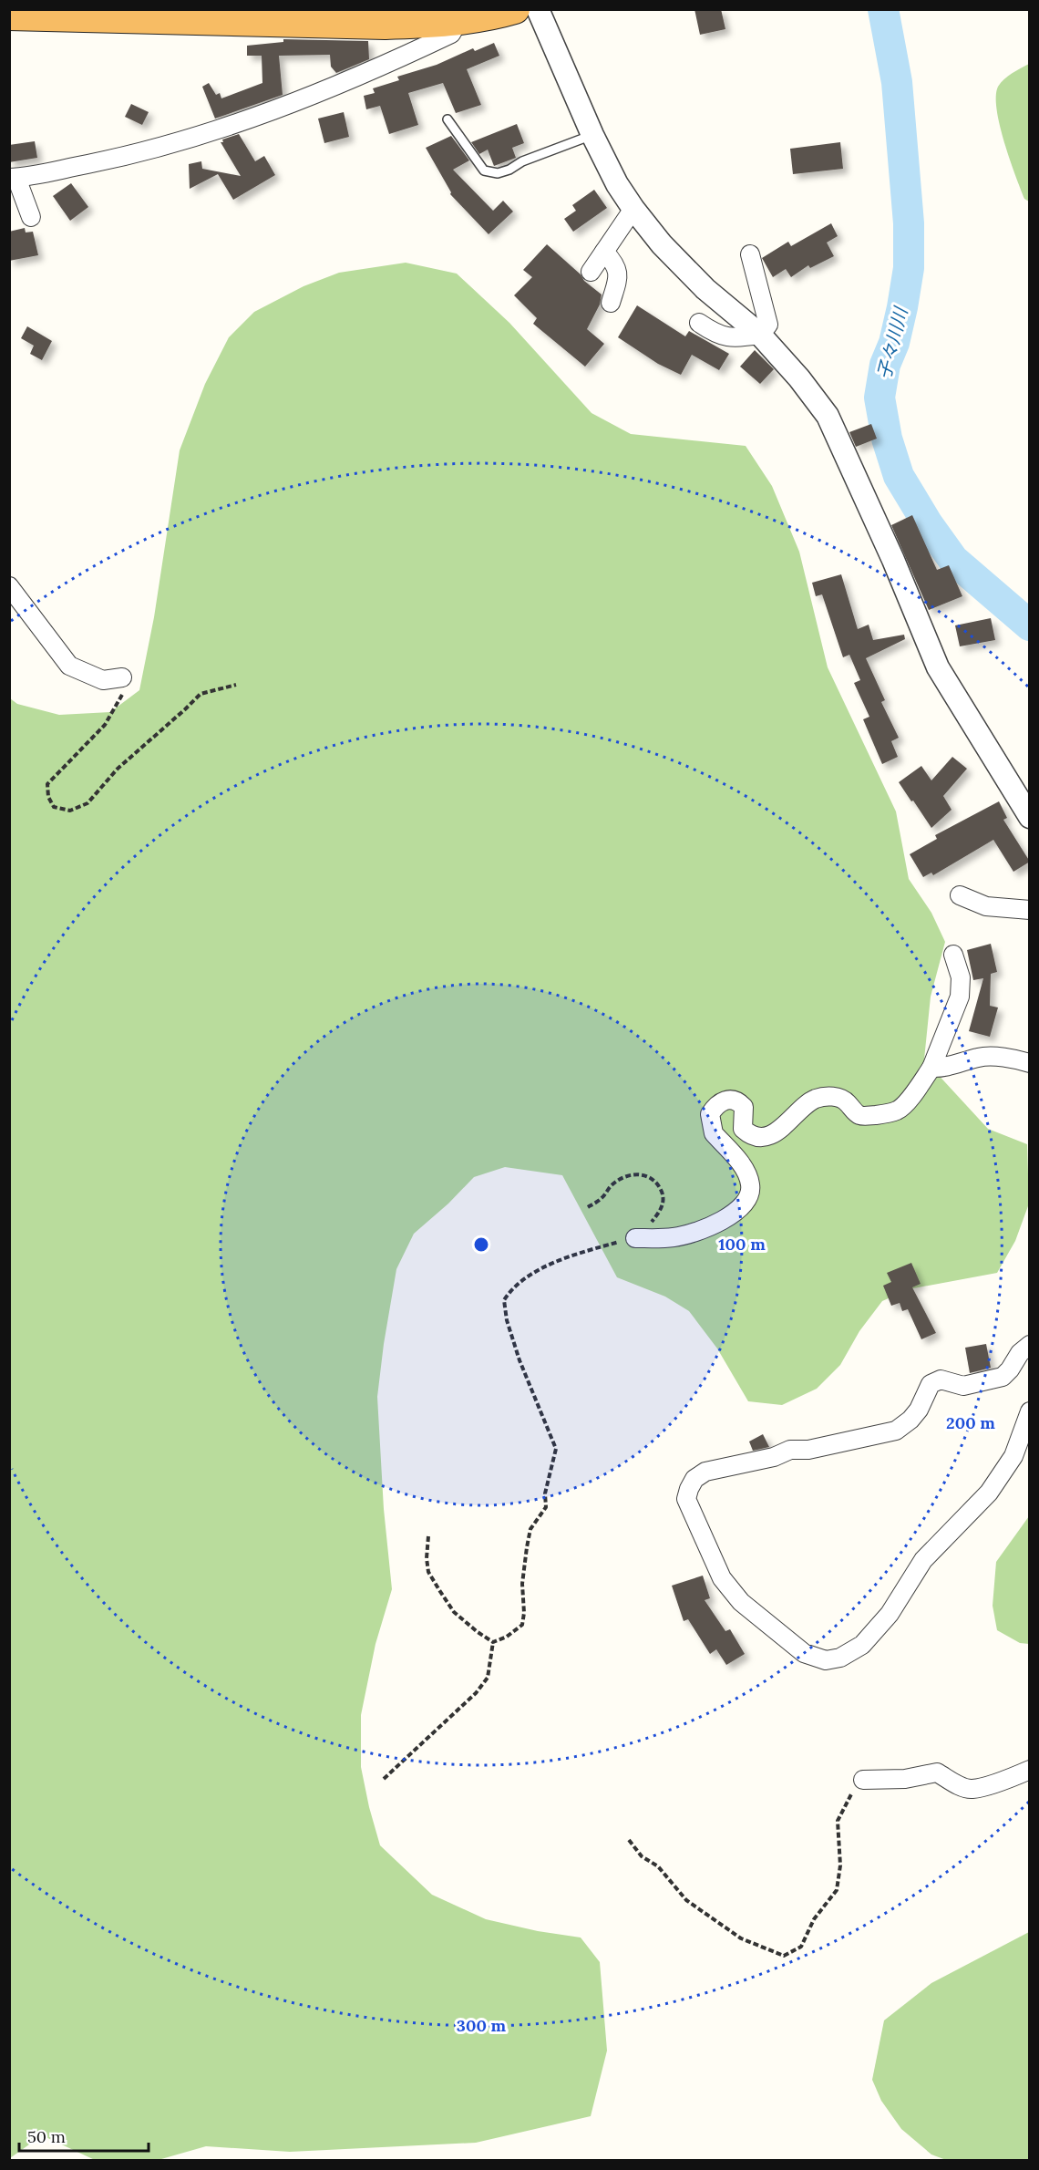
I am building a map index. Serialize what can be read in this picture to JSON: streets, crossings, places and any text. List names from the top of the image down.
{
  "water": ["子々川川"],
  "scale_bar": "50 m",
  "rings": ["100 m", "200 m", "300 m"]
}
